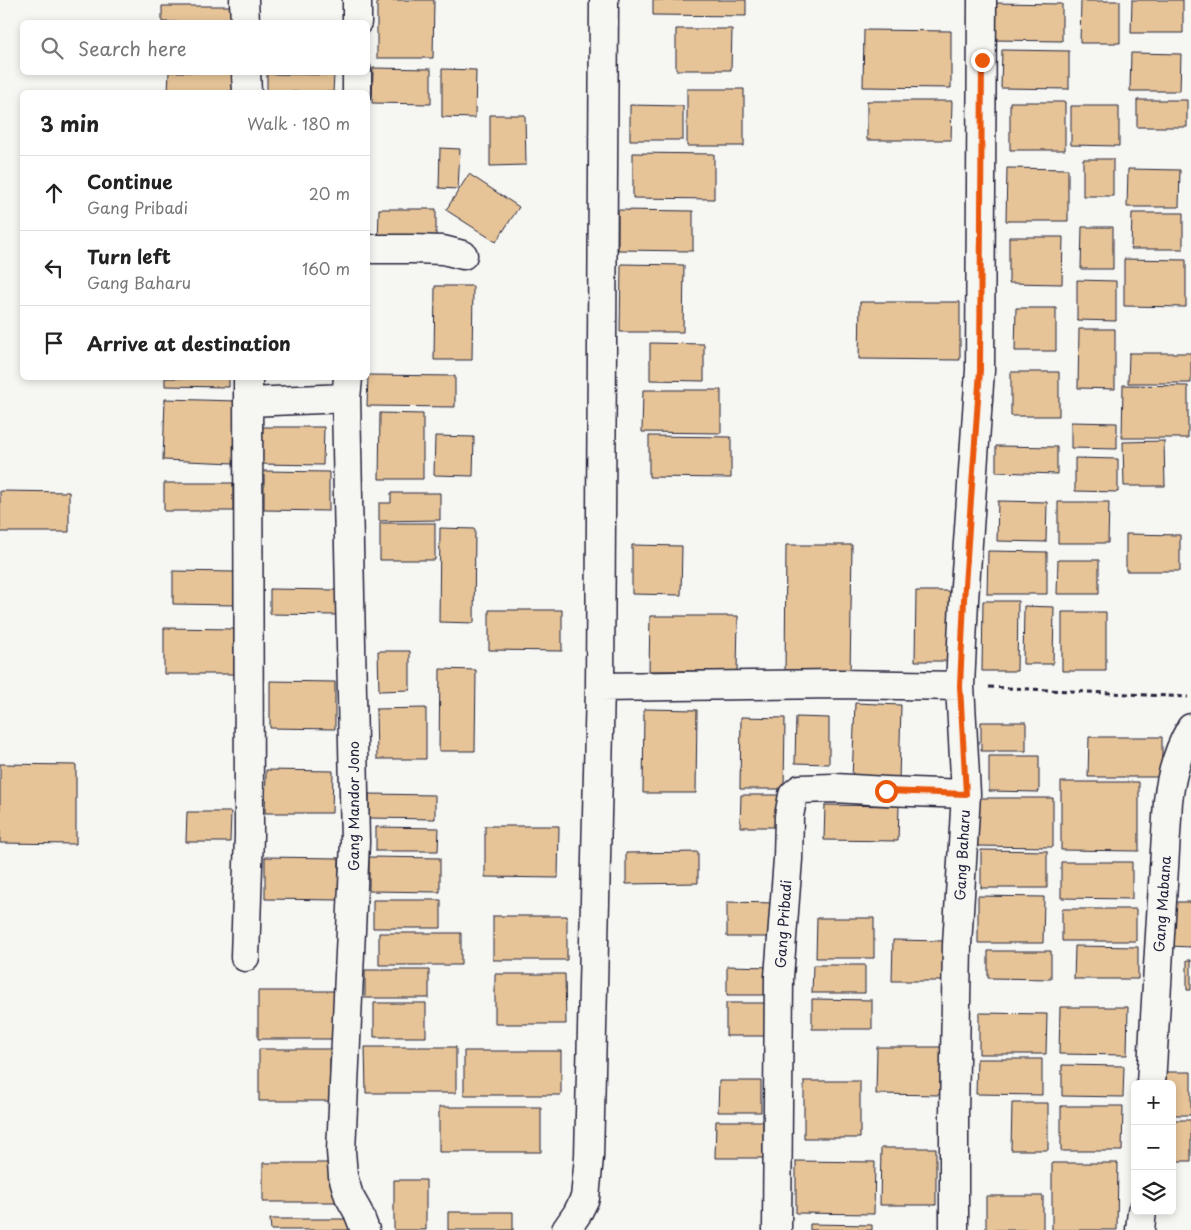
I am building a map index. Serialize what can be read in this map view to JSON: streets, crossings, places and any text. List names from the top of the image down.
{
  "streets": {
    "street": [
      "Gang Mandor Jono",
      "Gang Baharu",
      "Gang Mabana",
      "Gang Pribadi"
    ]
  },
  "crossings": [
    ["Gang Baharu", "Gang Pribadi"]
  ],
  "page": {
    "search": "Search here",
    "heading": ["3 min", "Walk · 180 m"],
    "list": [
      ["Continue", "Gang Pribadi", "20 m"],
      ["Turn left", "Gang Baharu", "160 m"],
      "Arrive at destination"
    ],
    "map_buttons": ["+", "−"]
  }
}
